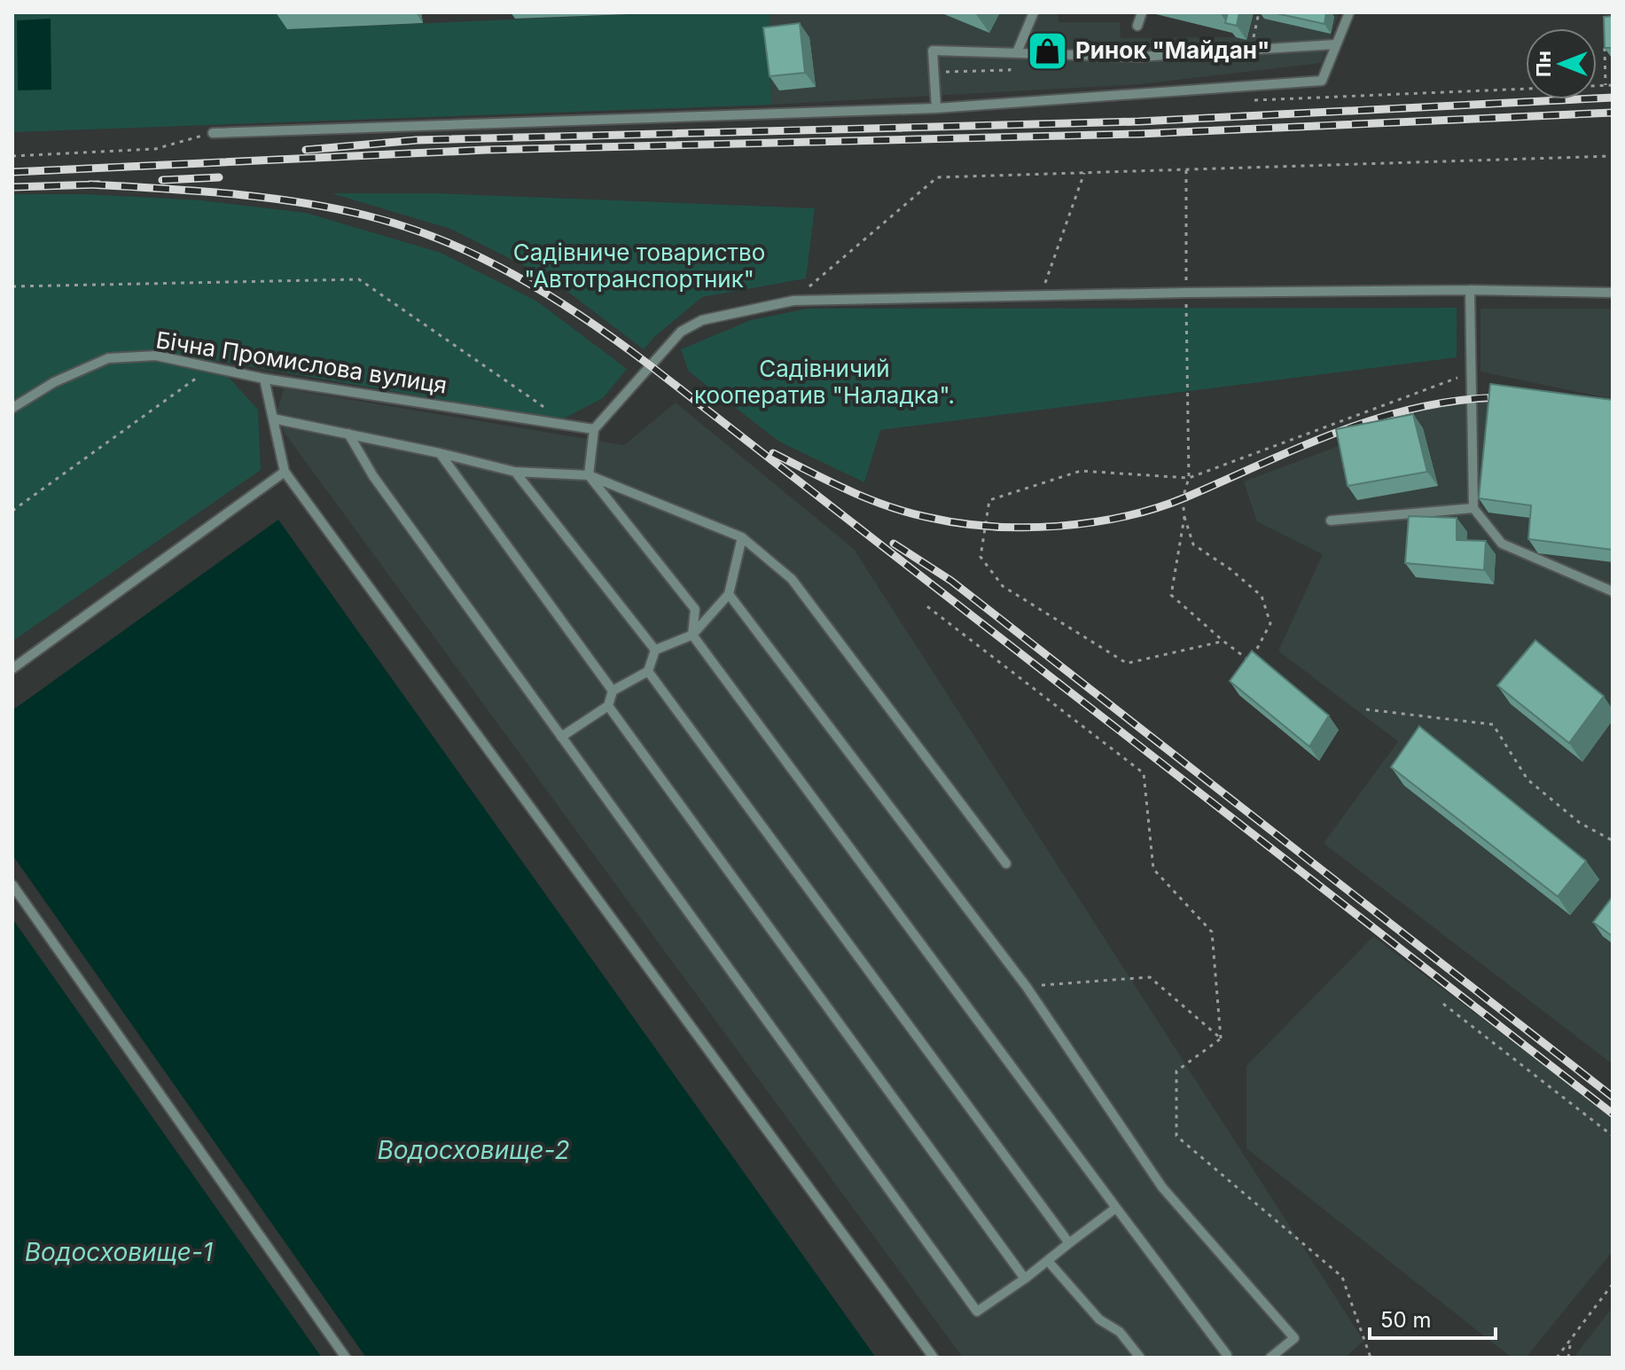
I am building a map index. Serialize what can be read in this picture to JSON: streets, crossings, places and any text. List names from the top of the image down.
{
  "streets": {
    "lane": ["Бічна Промислова вулиця"]
  },
  "water": ["Водосховище-2", "Водосховище-1"],
  "parks": ["Садівниче товариство \"Автотранспортник\"", "Садівничий кооператив \"Наладка\"."],
  "places": {
    "shop": ["Ринок \"Майдан\""]
  },
  "scale_bar": "50 m",
  "north": "left"
}
